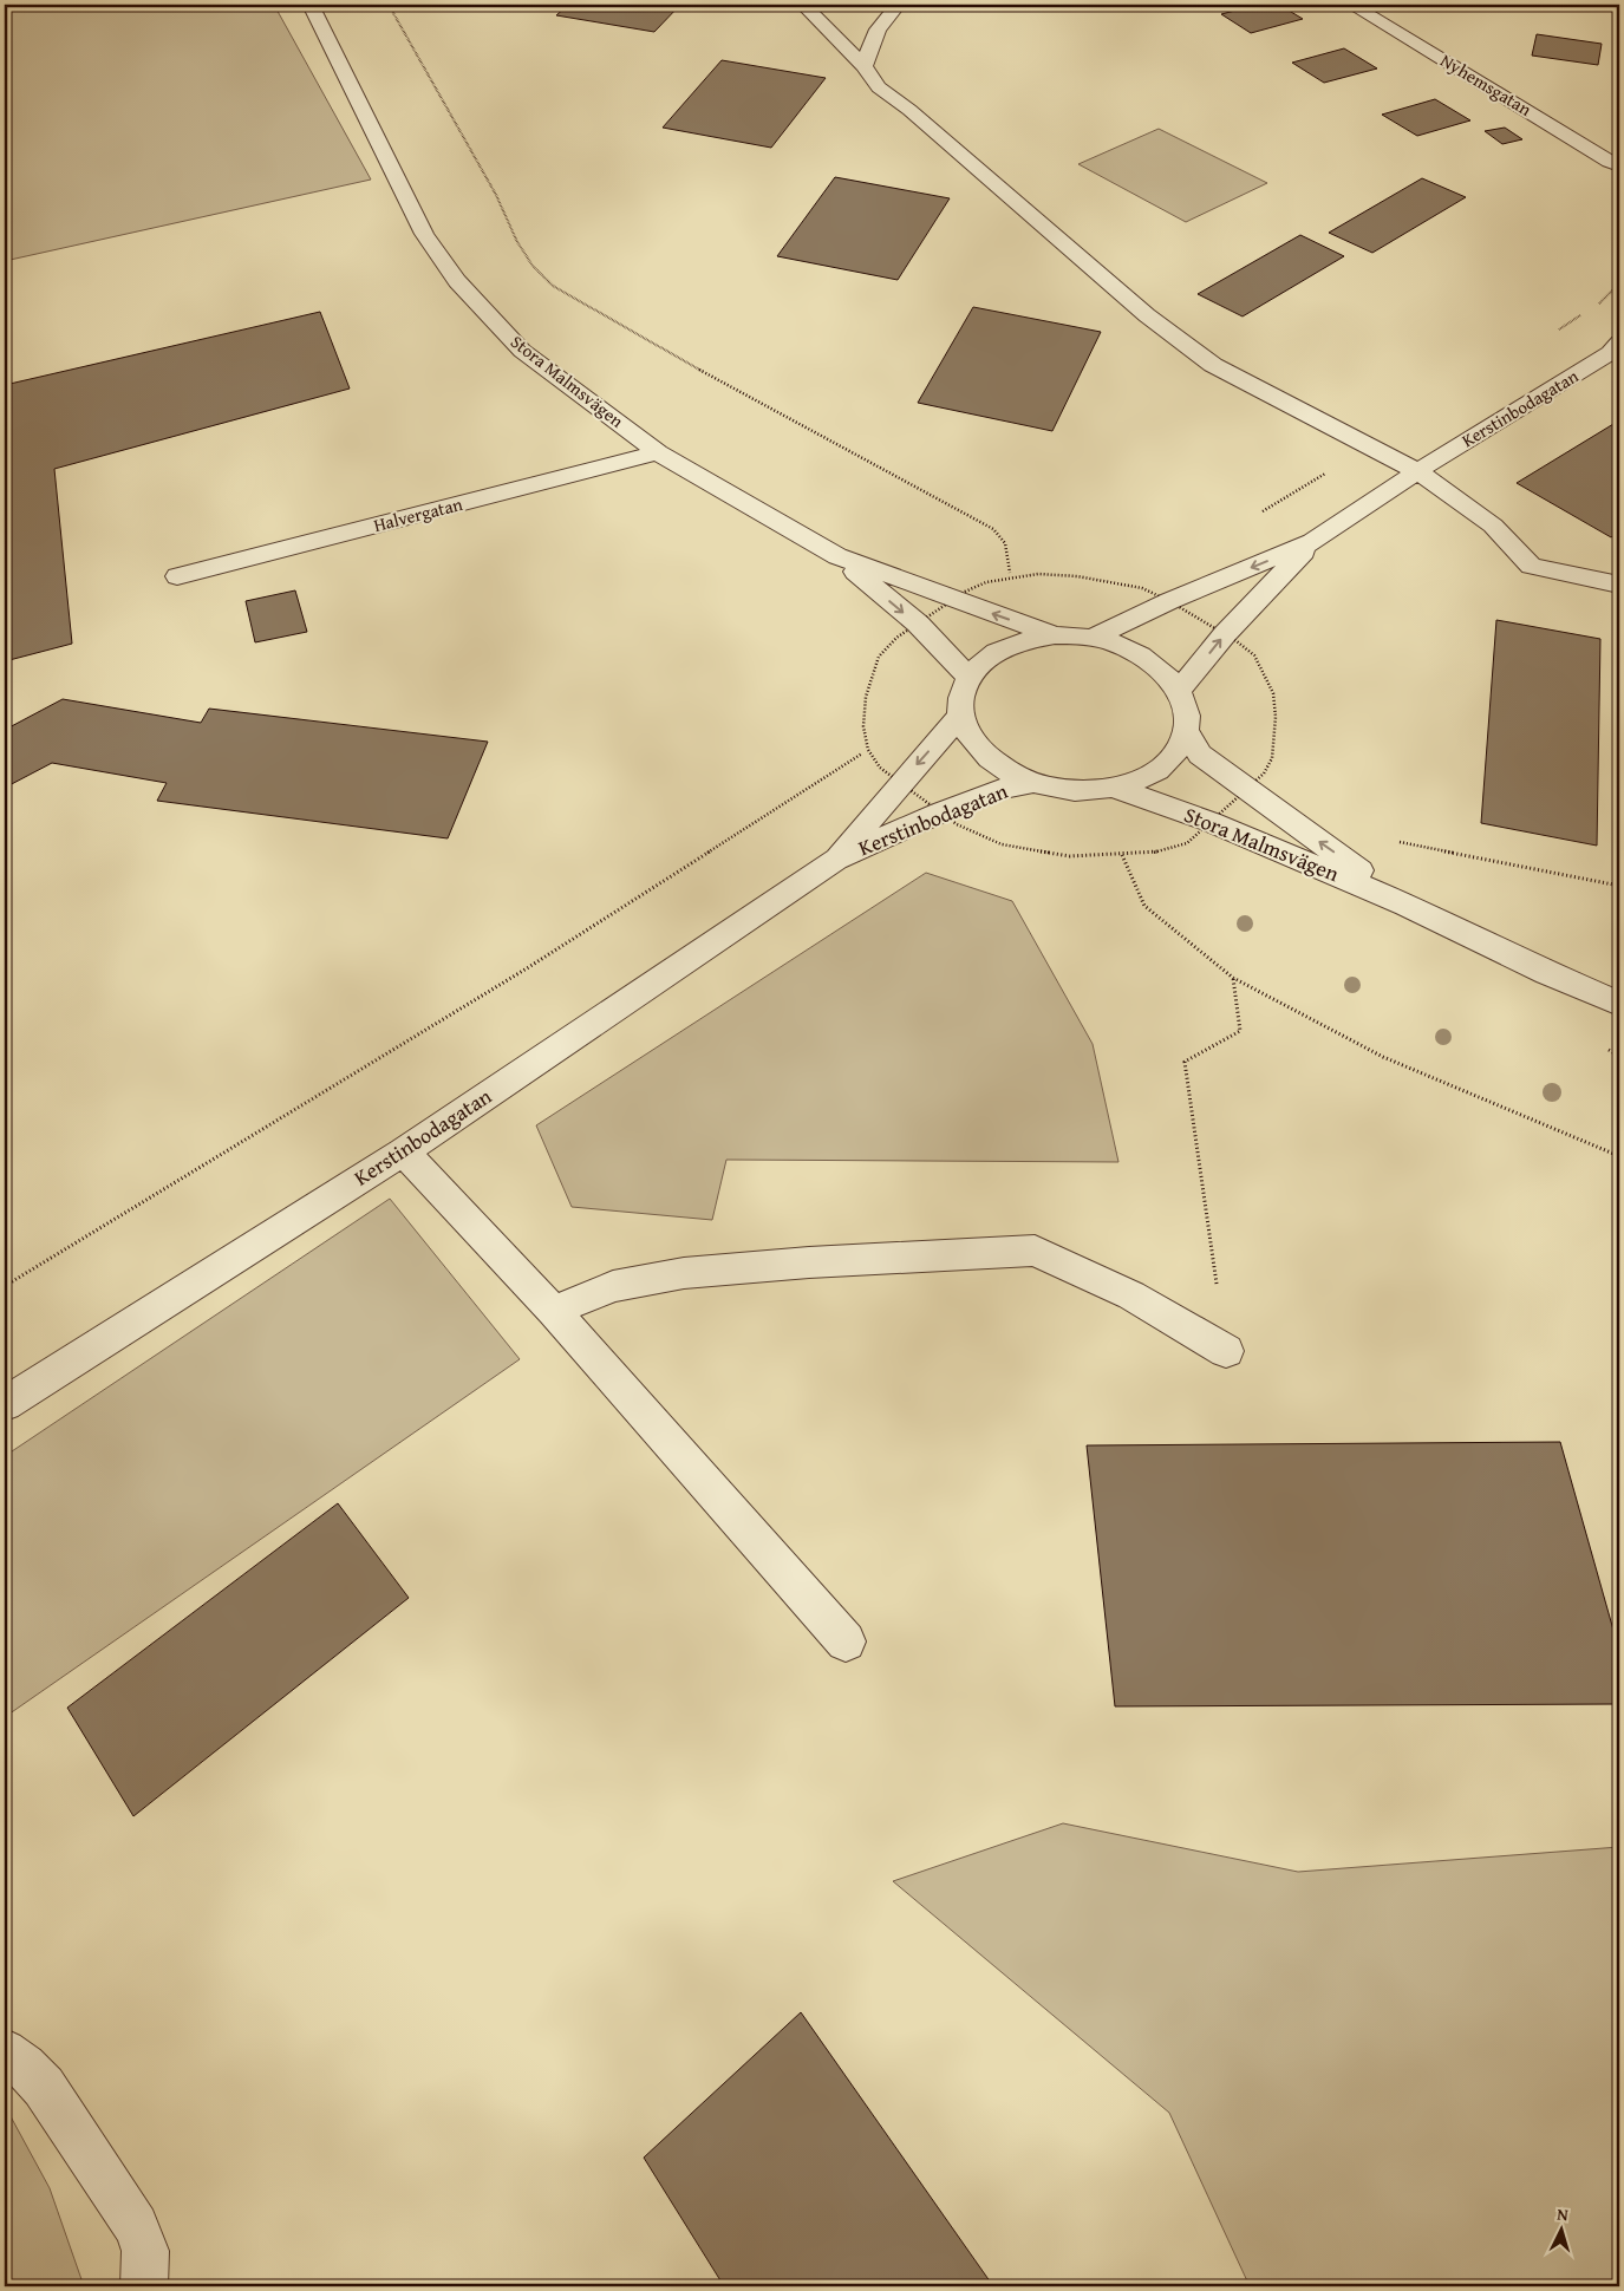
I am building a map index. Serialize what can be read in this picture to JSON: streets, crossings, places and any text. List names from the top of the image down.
{
  "streets": {
    "street": [
      "Nyhemsgatan",
      "Stora Malmsvägen",
      "Kerstinbodagatan",
      "Halvergatan"
    ]
  },
  "crossings": [
    ["Stora Malmsvägen", "Kerstinbodagatan"],
    ["Stora Malmsvägen", "Halvergatan"]
  ],
  "north": "top"
}
